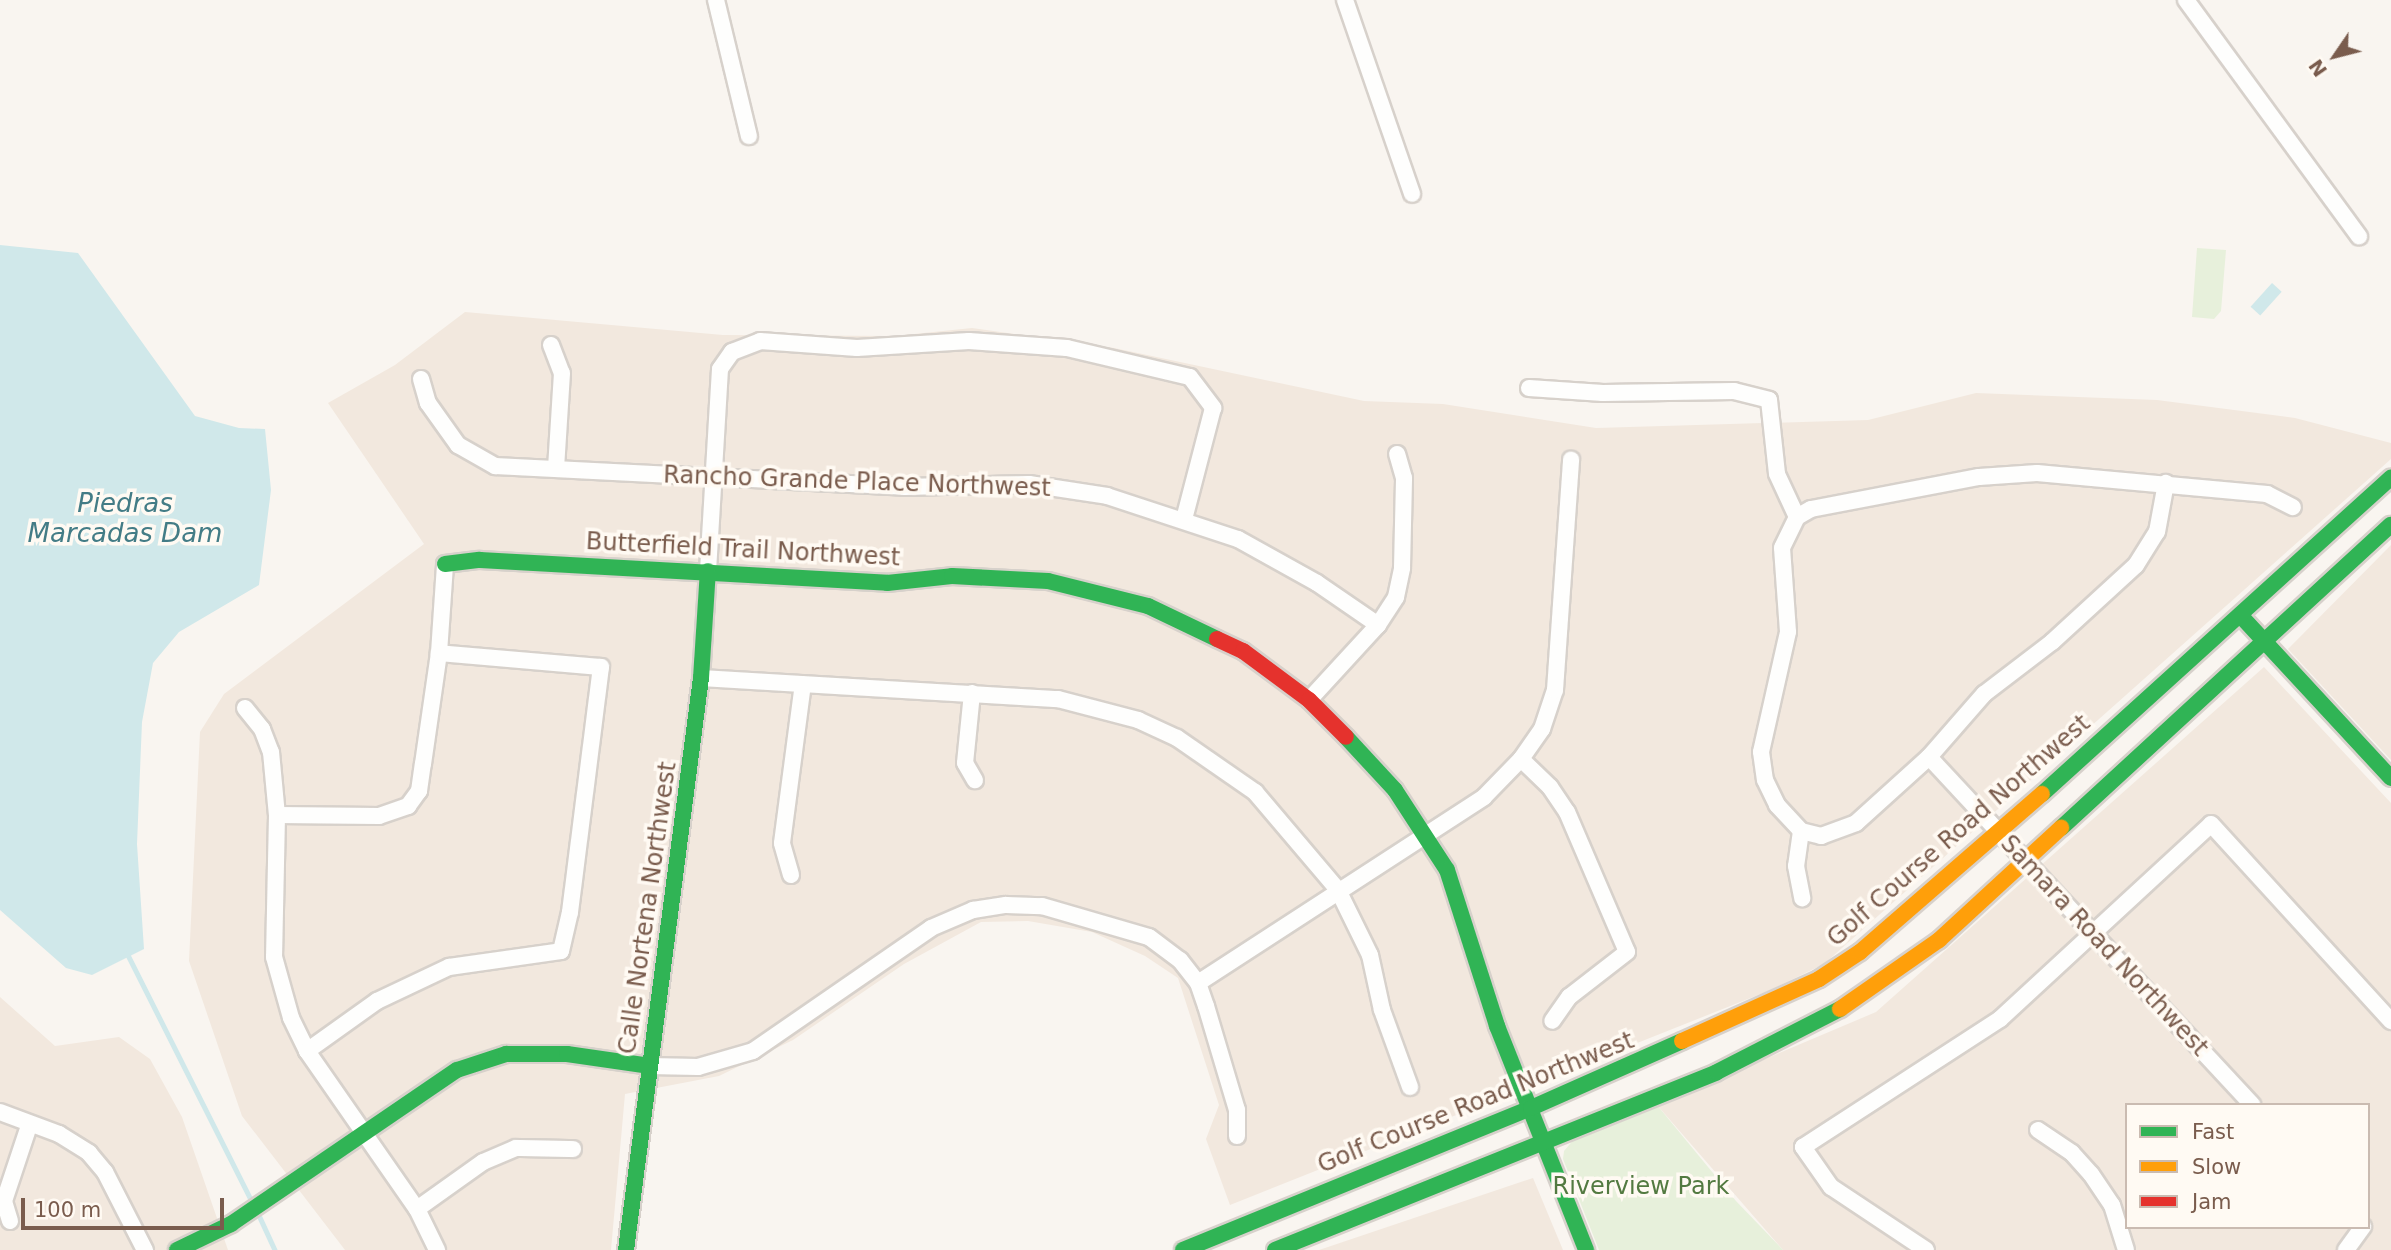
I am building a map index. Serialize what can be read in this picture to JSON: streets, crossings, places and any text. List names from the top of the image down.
{
  "streets": {
    "street": [
      "Rancho Grande Place Northwest",
      "Butterfield Trail Northwest",
      "Golf Course Road Northwest",
      "Calle Nortena Northwest",
      "Samara Road Northwest"
    ]
  },
  "crossings": [
    ["Butterfield Trail Northwest", "Golf Course Road Northwest"],
    ["Butterfield Trail Northwest", "Calle Nortena Northwest"],
    ["Golf Course Road Northwest", "Samara Road Northwest"]
  ],
  "water": ["Piedras Marcadas Dam"],
  "parks": ["Riverview Park"],
  "legend": ["Fast", "Slow", "Jam"],
  "scale_bar": "100 m",
  "north": "bottom left"
}
